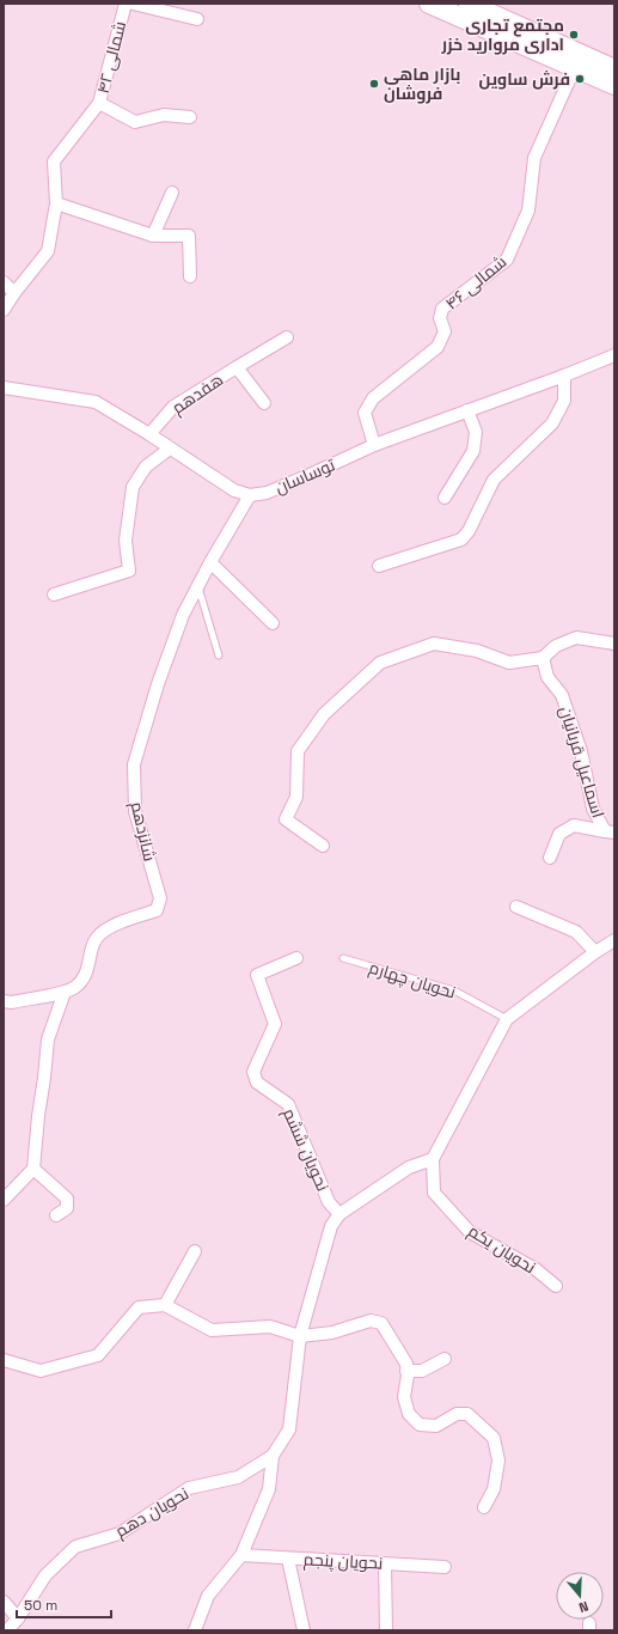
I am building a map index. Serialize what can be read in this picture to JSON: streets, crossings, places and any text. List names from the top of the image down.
{
  "streets": {
    "street": [
      "شمالی ۴۲",
      "شمالی ۴۶",
      "هفدهم",
      "توساسان",
      "اسماعیل قربانیان",
      "شانزدهم",
      "نحویان ششم",
      "نحویان یکم",
      "نحویان دهم",
      "نحویان پنجم"
    ],
    "lane": ["نحویان چهارم"]
  },
  "crossings": [
    ["شمالی ۴۶", "توساسان"],
    ["توساسان", "شانزدهم"]
  ],
  "places": ["مجتمع تجاری اداری مروارید خزر", "فرش ساوین", "بازار ماهی فروشان"],
  "scale_bar": "50 m",
  "north": "bottom"
}
